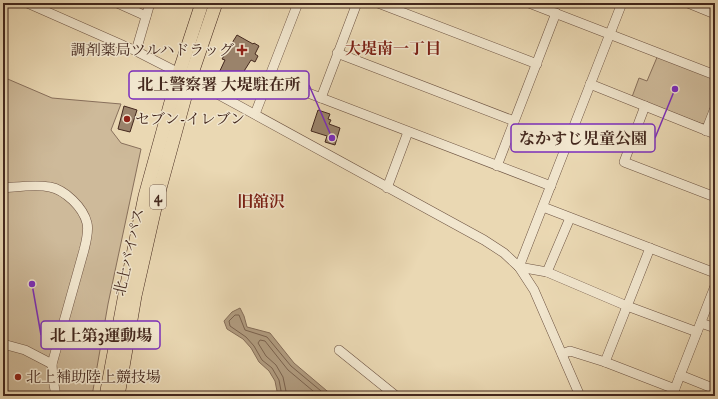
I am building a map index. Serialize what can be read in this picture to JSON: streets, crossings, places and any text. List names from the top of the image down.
{
  "streets": {
    "highway": ["4", "北上バイパス"]
  },
  "districts": ["大堤南一丁目", "旧舘沢"],
  "places": {
    "health": ["調剤薬局ツルハドラッグ"],
    "other": [
      "なかすじ児童公園",
      "セブン-イレブン",
      "北上警察署 大堤駐在所",
      "北上第3運動場",
      "北上補助陸上競技場"
    ]
  }
}
